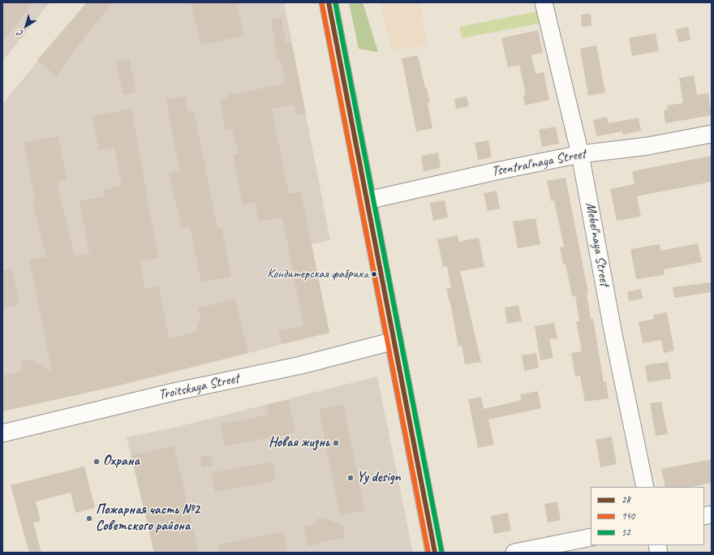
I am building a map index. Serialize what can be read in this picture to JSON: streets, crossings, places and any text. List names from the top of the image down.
{
  "streets": {
    "street": ["Tsentral'naya Street", "Mebel'naya Street", "Troitskaya Street"]
  },
  "crossings": [
    ["Tsentral'naya Street", "Mebel'naya Street"]
  ],
  "places": [
    "Кондитерская фабрика",
    "Новая жизнь",
    "Охрана",
    "Yy design",
    "Пожарная часть №2 Советского района"
  ],
  "lines": ["transit line 28", "transit line 52", "transit line 140"],
  "legend": ["28", "140", "52"],
  "north": "bottom left"
}
